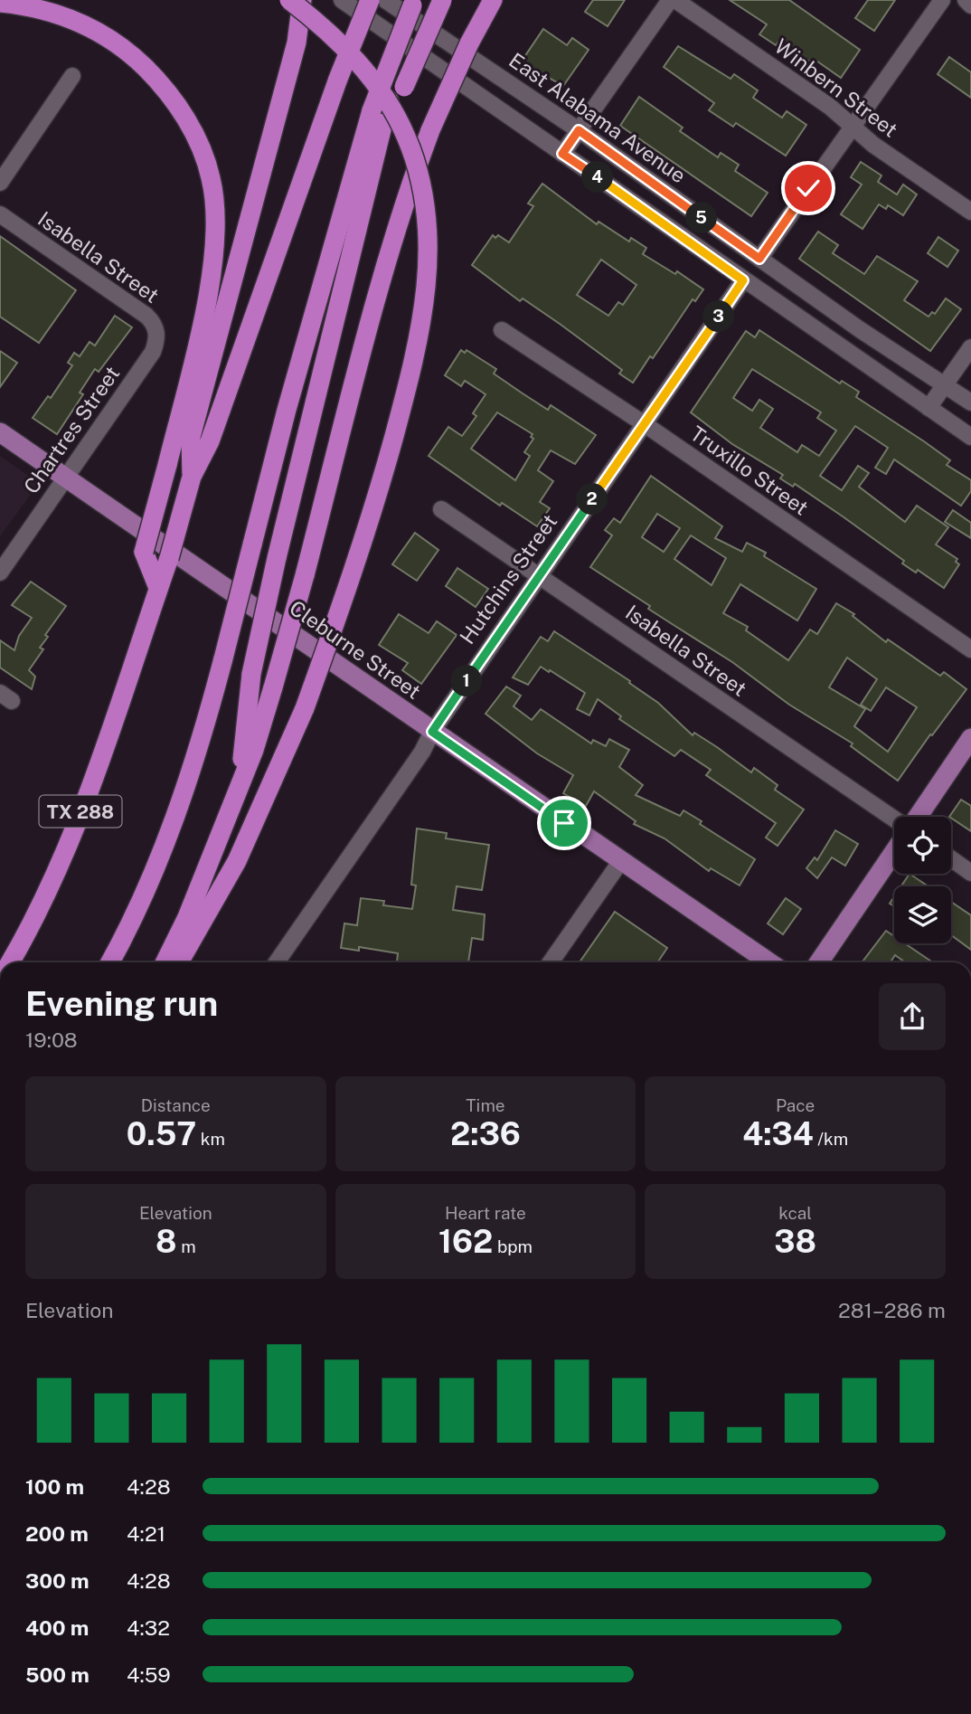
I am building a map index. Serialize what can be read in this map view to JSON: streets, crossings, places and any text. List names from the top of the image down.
{
  "streets": {
    "highway": ["TX 288"],
    "main road": ["Cleburne Street"],
    "street": [
      "Winbern Street",
      "East Alabama Avenue",
      "Isabella Street",
      "Chartres Street",
      "Truxillo Street",
      "Hutchins Street"
    ]
  },
  "crossings": [
    ["Isabella Street", "Chartres Street"],
    ["Isabella Street", "Hutchins Street"],
    ["Chartres Street", "Cleburne Street"],
    ["Truxillo Street", "Hutchins Street"],
    ["Hutchins Street", "Cleburne Street"]
  ],
  "page": {
    "pins": [
      "4",
      "5",
      "3",
      "2",
      "1"
    ],
    "heading": ["Evening run", "19:08"],
    "stats": [
      ["Distance", "0.57 km"],
      ["Time", "2:36"],
      ["Pace", "4:34 /km"],
      ["Elevation", "8 m"],
      ["Heart rate", "162 bpm"],
      ["kcal", "38"]
    ],
    "chart": ["Elevation", "281–286 m"],
    "list": [
      {
        "name": "100 m",
        "note": "4:28"
      },
      {
        "name": "200 m",
        "note": "4:21"
      },
      {
        "name": "300 m",
        "note": "4:28"
      },
      {
        "name": "400 m",
        "note": "4:32"
      },
      {
        "name": "500 m",
        "note": "4:59"
      }
    ]
  }
}
